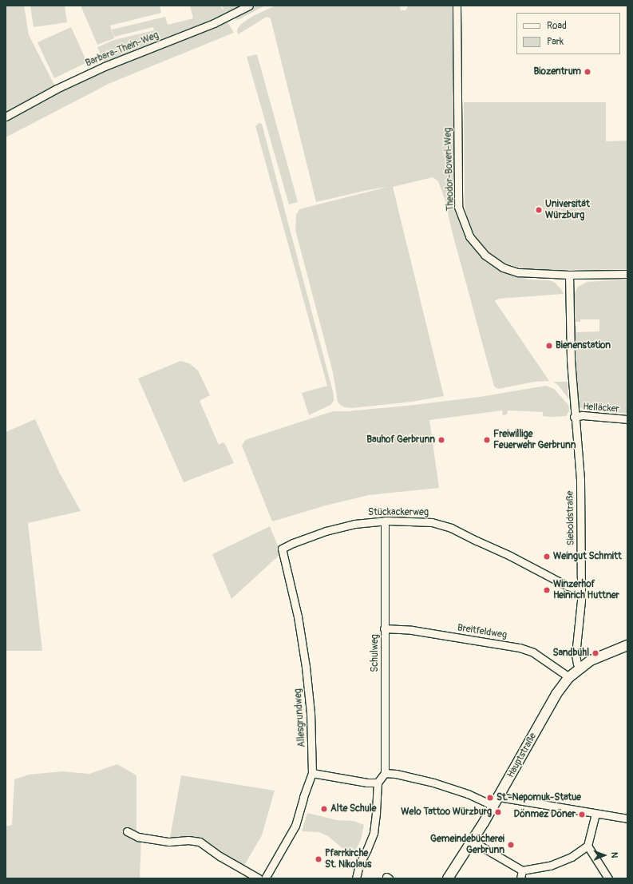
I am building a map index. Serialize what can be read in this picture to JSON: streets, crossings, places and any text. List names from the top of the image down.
{
  "streets": {
    "street": [
      "Barbara-Thein-Weg",
      "Theodor-Boveri-Weg",
      "Helläcker",
      "Stückackerweg",
      "Sieboldstraße",
      "Breitfeldweg",
      "Schulweg",
      "Allesgrundweg",
      "Hauptstraße"
    ]
  },
  "crossings": [
    ["Theodor-Boveri-Weg", "Sieboldstraße"],
    ["Helläcker", "Sieboldstraße"],
    ["Stückackerweg", "Sieboldstraße"],
    ["Stückackerweg", "Schulweg"],
    ["Stückackerweg", "Allesgrundweg"],
    ["Sieboldstraße", "Hauptstraße"],
    ["Breitfeldweg", "Schulweg"],
    ["Breitfeldweg", "Hauptstraße"]
  ],
  "places": [
    "Biozentrum",
    "Universität Würzburg",
    "Bienenstation",
    "Bauhof Gerbrunn",
    "Freiwillige Feuerwehr Gerbrunn",
    "Weingut Schmitt",
    "Winzerhof Heinrich Huttner",
    "Sandbühl",
    "St.-Nepomuk-Statue",
    "Alte Schule",
    "Welo Tattoo Würzburg",
    "Dönmez Döner",
    "Gemeindebücherei Gerbrunn",
    "Pfarrkirche St. Nikolaus"
  ],
  "legend": ["Road", "Park"],
  "north": "right"
}
